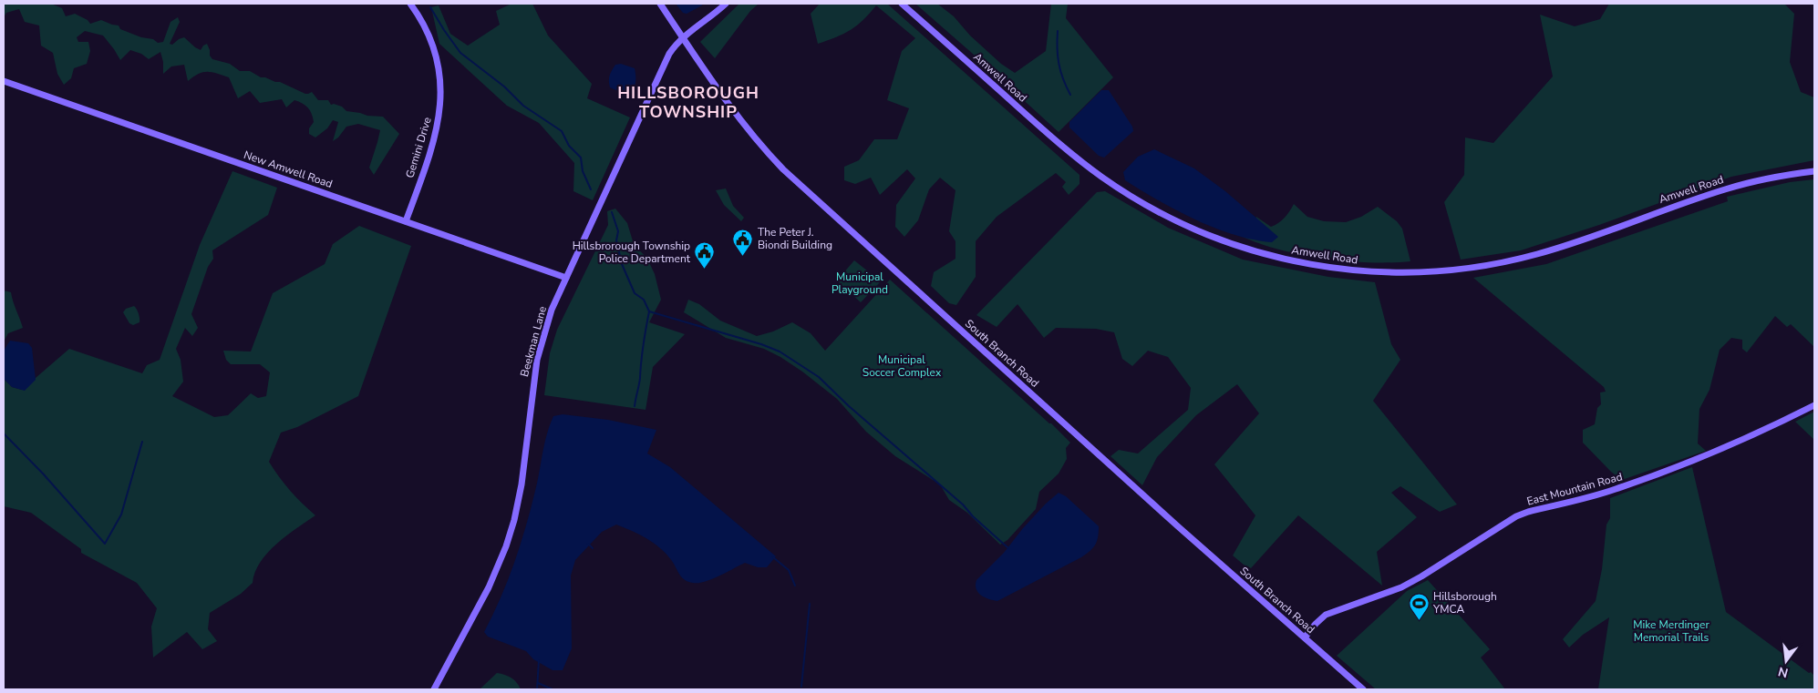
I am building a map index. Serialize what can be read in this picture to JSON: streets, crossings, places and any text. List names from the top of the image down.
{
  "streets": {
    "street": [
      "Amwell Road",
      "Gemini Drive",
      "New Amwell Road",
      "Beekman Lane",
      "South Branch Road",
      "East Mountain Road"
    ]
  },
  "crossings": [
    ["Gemini Drive", "New Amwell Road"],
    ["New Amwell Road", "Beekman Lane"],
    ["Beekman Lane", "South Branch Road"],
    ["South Branch Road", "East Mountain Road"]
  ],
  "districts": ["HILLSBOROUGH TOWNSHIP"],
  "parks": ["Municipal Playground", "Municipal Soccer Complex", "Mike Merdinger Memorial Trails"],
  "places": {
    "public building": ["The Peter J. Biondi Building", "Hillsbrorough Township Police Department"],
    "sports": ["Hillsborough YMCA"]
  },
  "north": "bottom"
}
